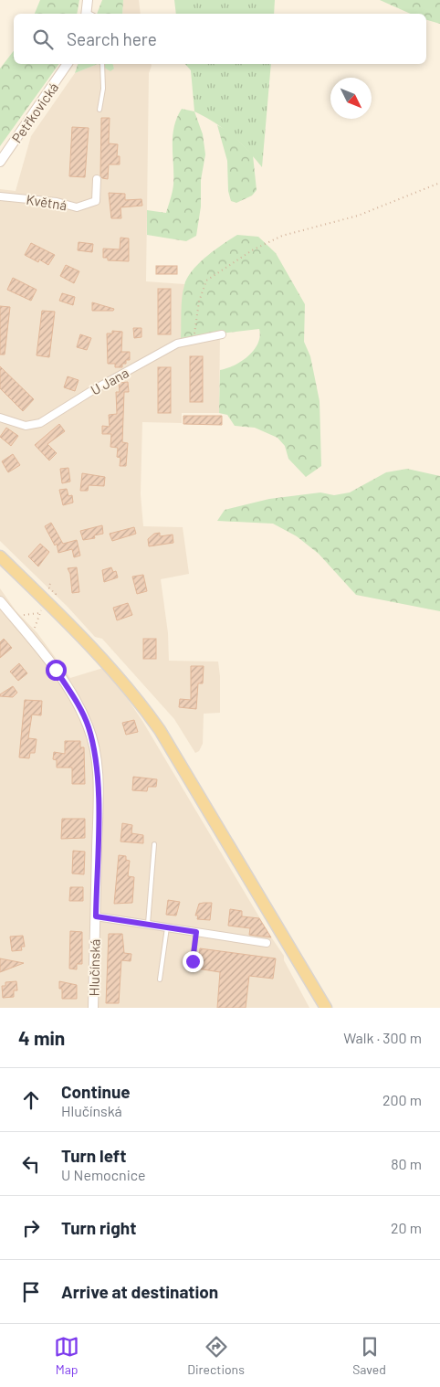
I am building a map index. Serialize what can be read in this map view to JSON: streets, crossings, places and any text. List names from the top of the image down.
{
  "streets": {
    "street": [
      "Petřkovická",
      "Květná",
      "U Jana",
      "Hlučínská"
    ]
  },
  "north": "bottom right",
  "page": {
    "search": "Search here",
    "heading": ["4 min", "Walk · 300 m"],
    "list": [
      ["Continue", "Hlučínská", "200 m"],
      ["Turn left", "U Nemocnice", "80 m"],
      ["Turn right", "20 m"],
      "Arrive at destination"
    ],
    "nav": ["Map", "Directions", "Saved"]
  }
}
